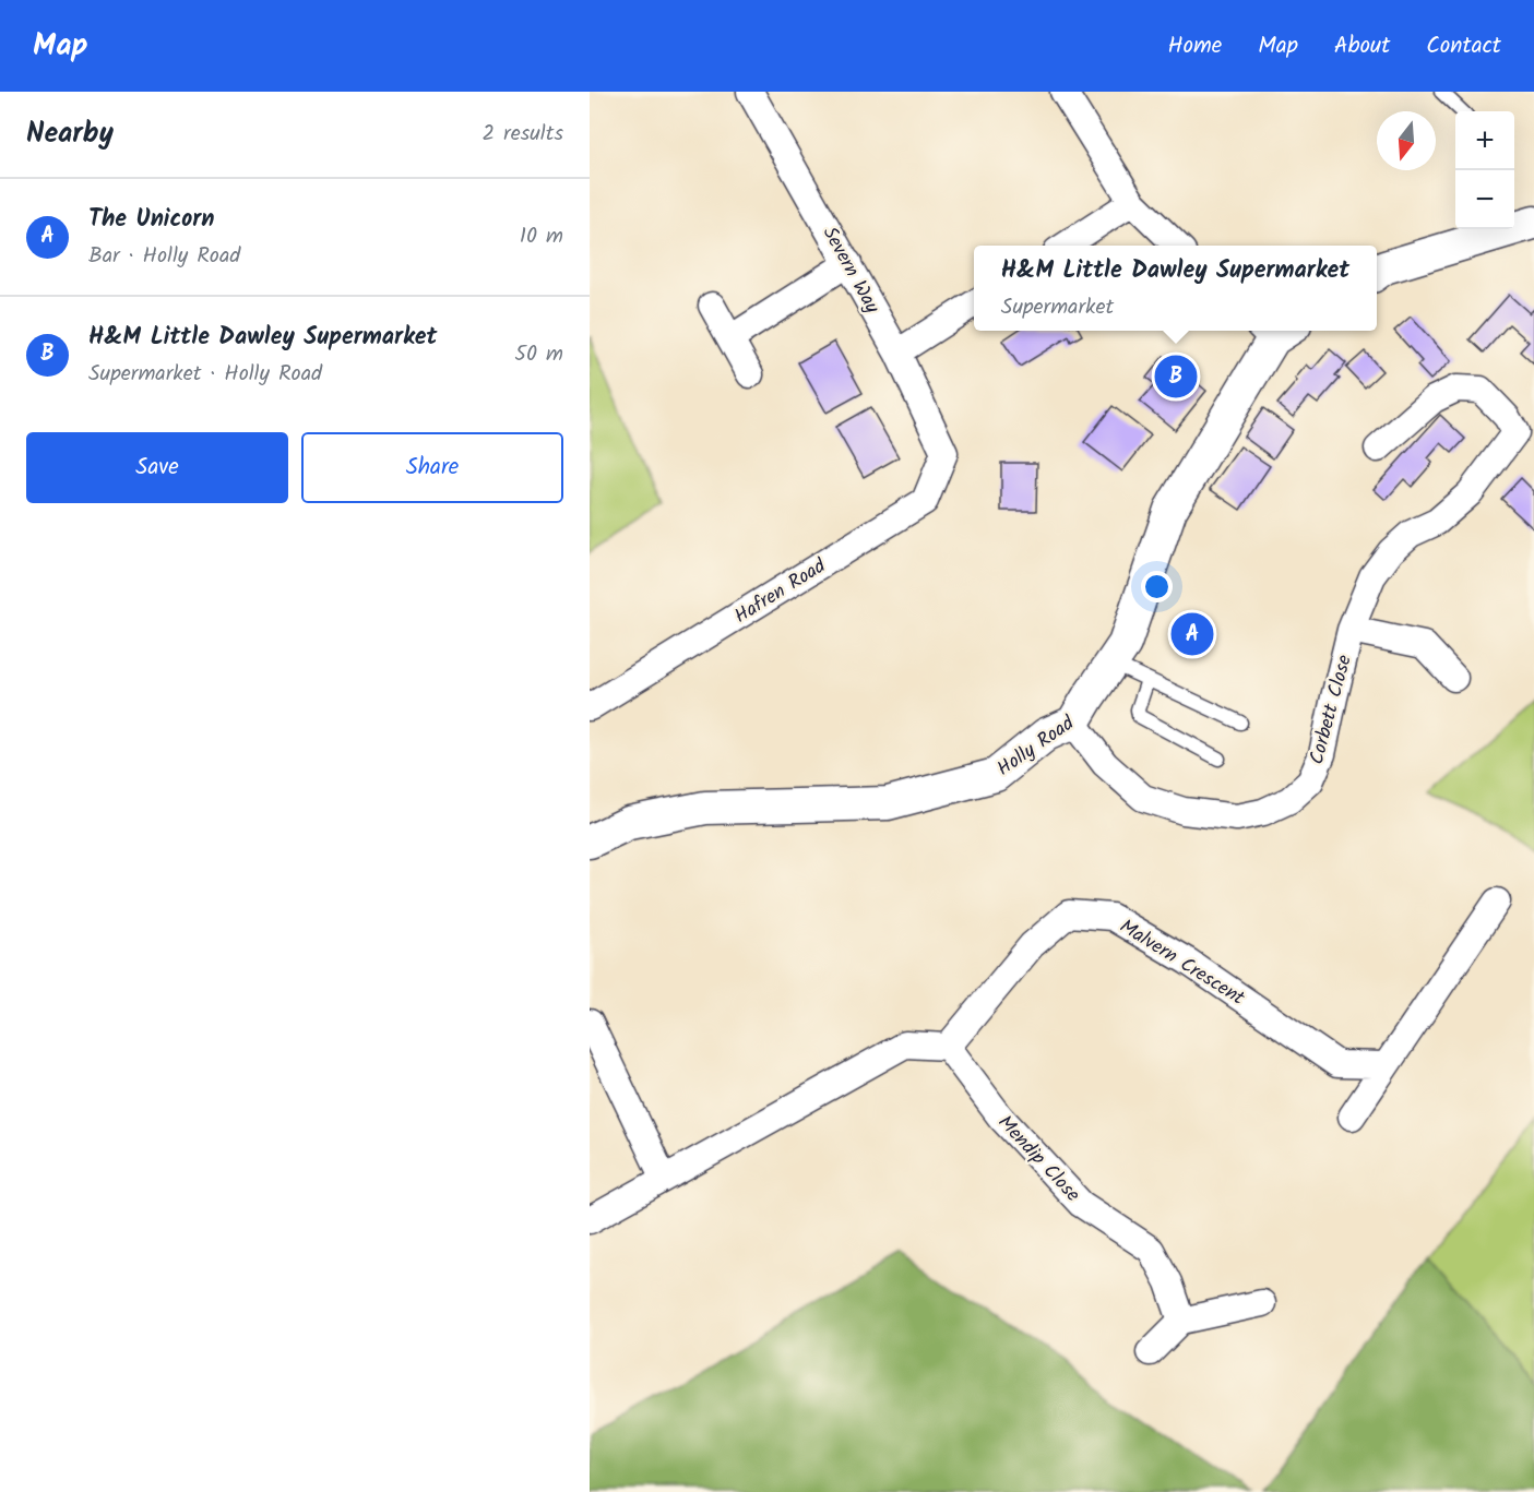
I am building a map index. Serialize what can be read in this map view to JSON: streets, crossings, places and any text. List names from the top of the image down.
{
  "streets": {
    "street": [
      "Severn Way",
      "Hafren Road",
      "Corbett Close",
      "Holly Road",
      "Malvern Crescent",
      "Mendip Close"
    ]
  },
  "crossings": [
    ["Severn Way", "Hafren Road"],
    ["Corbett Close", "Holly Road"],
    ["Malvern Crescent", "Mendip Close"]
  ],
  "north": "bottom",
  "page": {
    "header": "Map",
    "nav": [
      "Home",
      "Map",
      "About",
      "Contact"
    ],
    "heading": ["Nearby", "2 results"],
    "map_buttons": ["+", "−"],
    "list": [
      {
        "mark": "A",
        "name": "The Unicorn",
        "note": "Bar · Holly Road",
        "value": "10 m"
      },
      {
        "mark": "B",
        "name": "H&M Little Dawley Supermarket",
        "note": "Supermarket · Holly Road",
        "value": "50 m"
      }
    ],
    "popup": ["H&M Little Dawley Supermarket", "Supermarket"],
    "pins": ["B", "A"],
    "buttons": ["Save", "Share"]
  }
}
